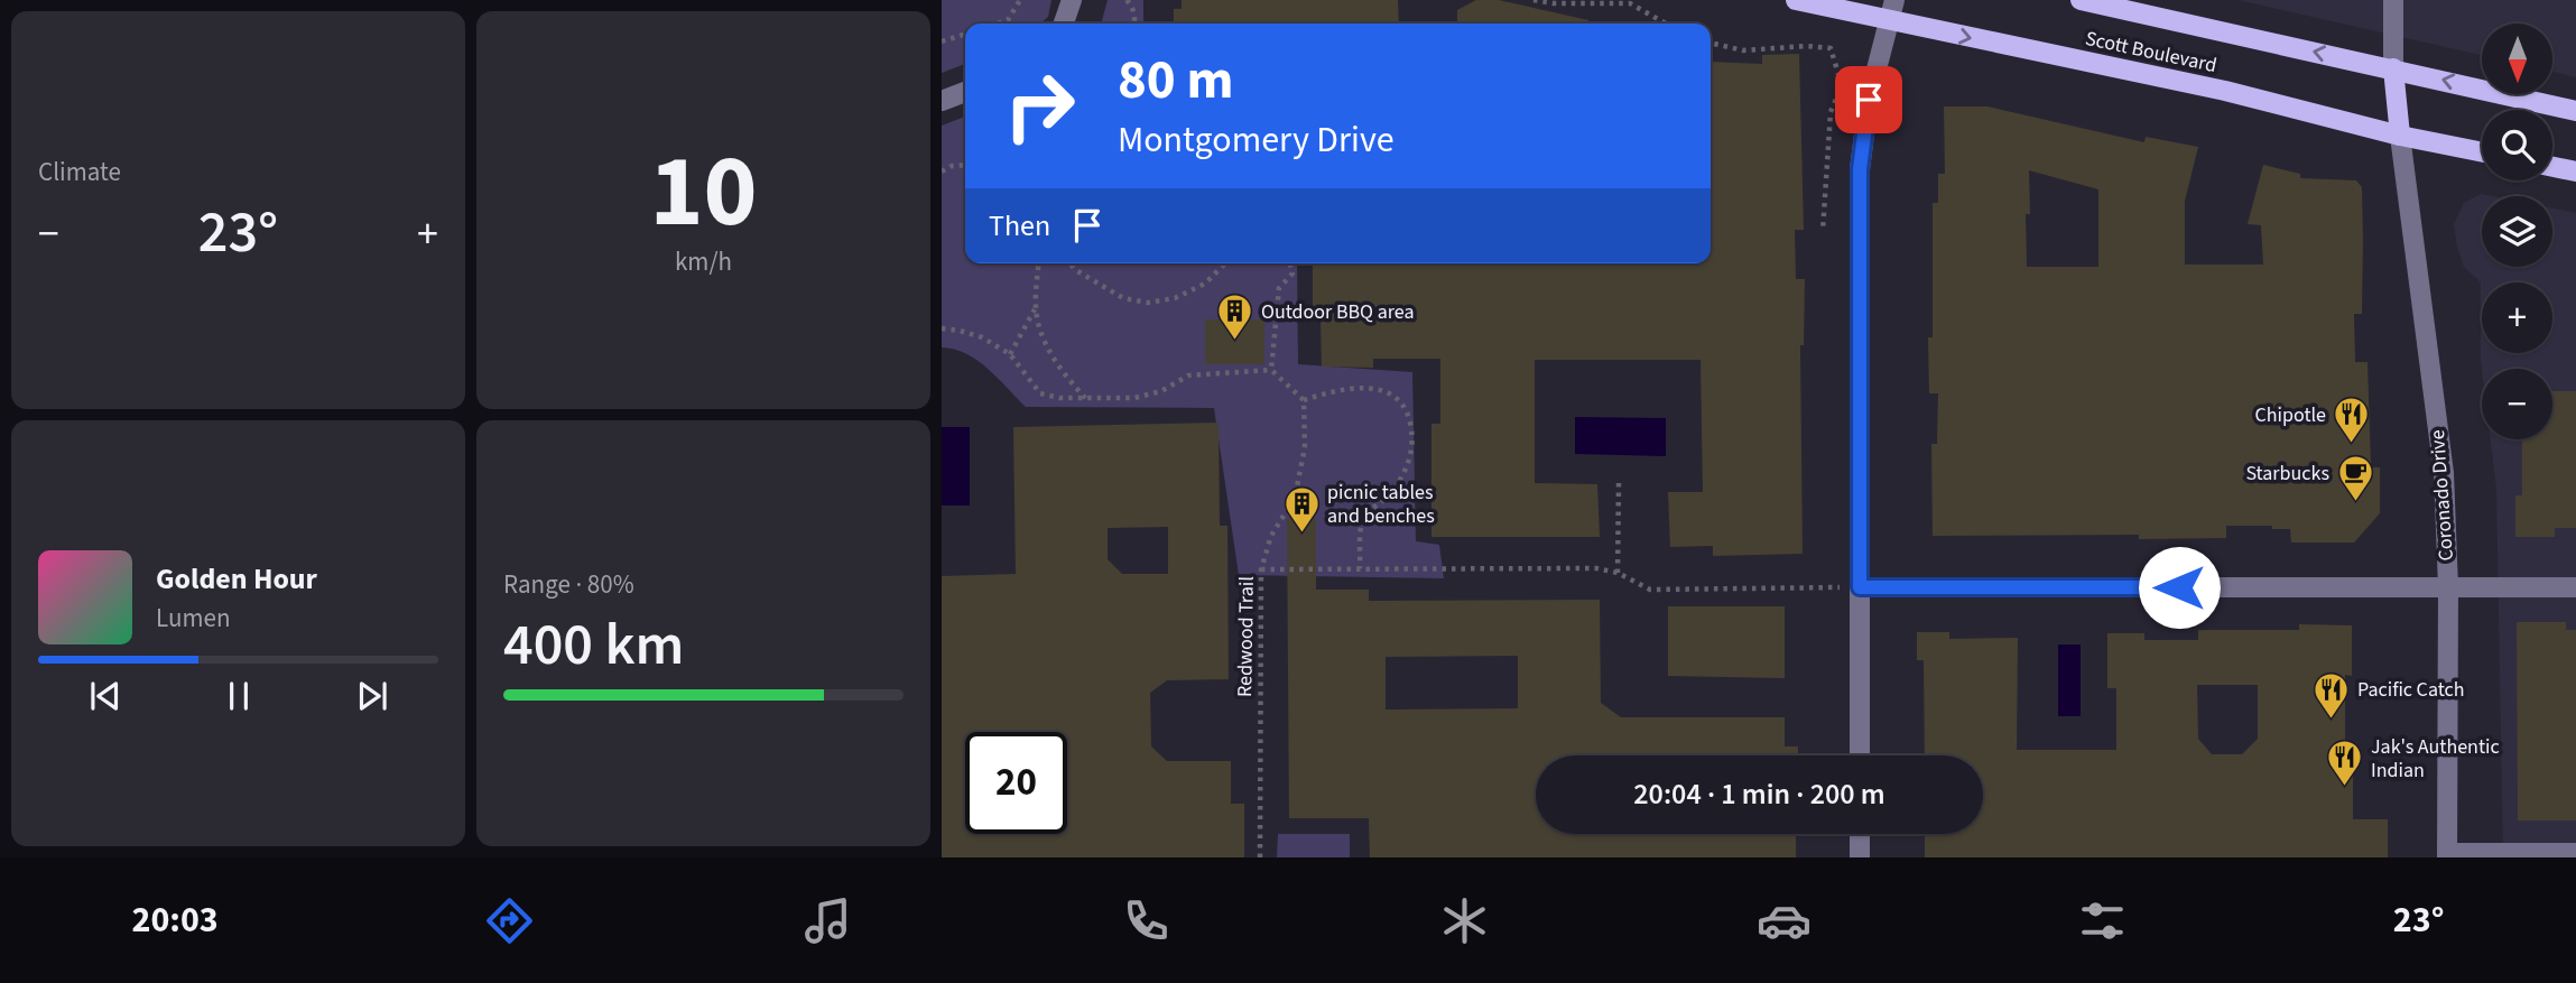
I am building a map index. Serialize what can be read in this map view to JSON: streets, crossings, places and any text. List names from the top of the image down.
{
  "streets": {
    "main road": ["Scott Boulevard"],
    "street": ["Coronado Drive"],
    "path": ["Redwood Trail"]
  },
  "crossings": [
    ["Scott Boulevard", "Coronado Drive"]
  ],
  "places": {
    "building": ["Outdoor BBQ area", "picnic tables and benches"],
    "restaurant": ["Chipotle", "Pacific Catch", "Jak's Authentic Indian"],
    "cafe": ["Starbucks"]
  },
  "north": "bottom",
  "page": {
    "tile": [
      "Climate",
      ["10", "km/h"],
      ["Range · 80%", "400 km"]
    ],
    "map_buttons": ["+", "−"],
    "turn": ["80 m", "Montgomery Drive"],
    "then": "Then",
    "heat": ["−", "23°", "+"],
    "song": ["Golden Hour", "Lumen"],
    "limit": "20",
    "trip": "20:04 · 1 min · 200 m",
    "tabs": ["20:03", "23°"]
  }
}
